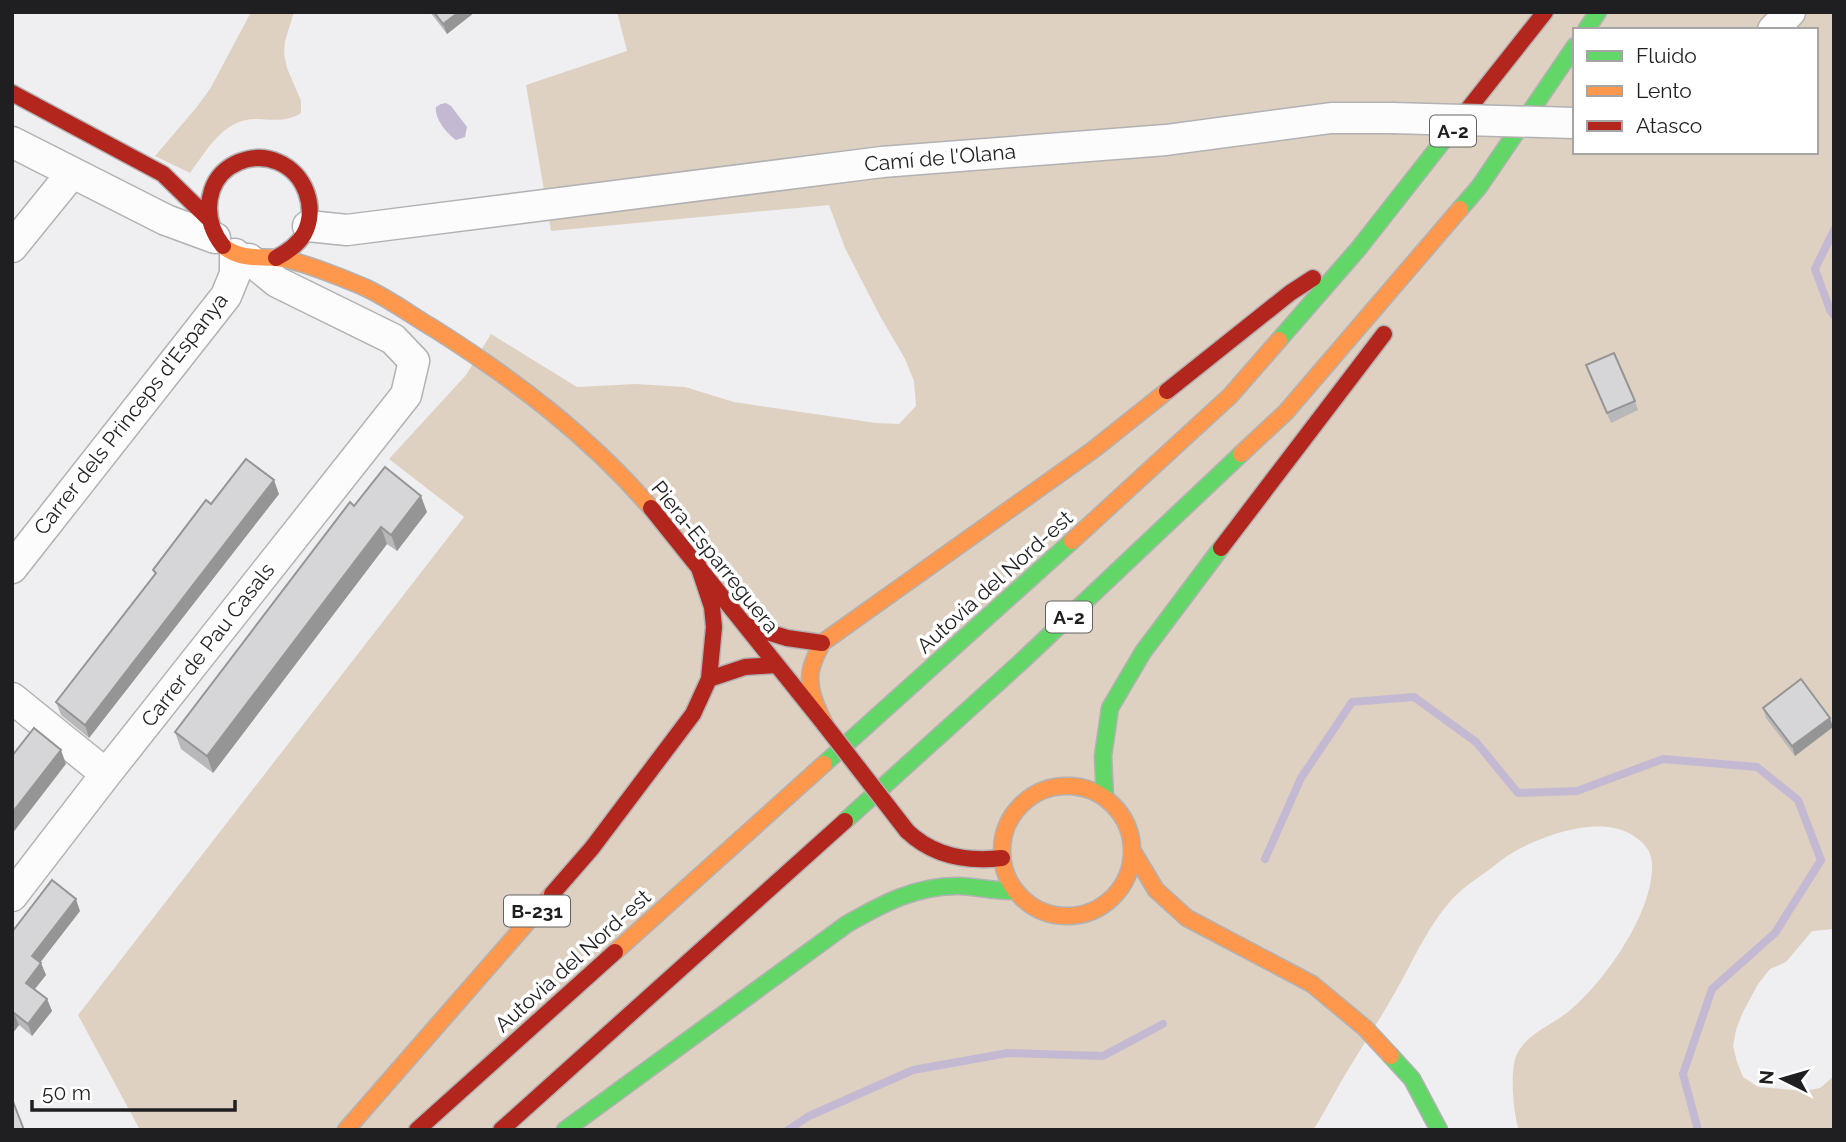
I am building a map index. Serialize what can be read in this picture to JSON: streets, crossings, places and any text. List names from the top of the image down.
{
  "streets": {
    "main road": [
      "A-2",
      "Piera-Esparreguera",
      "Autovia del Nord-est",
      "B-231"
    ],
    "street": ["Camí de l'Olana", "Carrer dels Princeps d'Espanya", "Carrer de Pau Casals"]
  },
  "crossings": [
    ["Camí de l'Olana", "Carrer dels Princeps d'Espanya"],
    ["Camí de l'Olana", "Piera-Esparreguera"],
    ["Camí de l'Olana", "Carrer de Pau Casals"],
    ["Carrer dels Princeps d'Espanya", "Piera-Esparreguera"],
    ["Carrer dels Princeps d'Espanya", "Carrer de Pau Casals"],
    ["Piera-Esparreguera", "Carrer de Pau Casals"],
    ["Piera-Esparreguera", "B-231"]
  ],
  "legend": ["Fluido", "Lento", "Atasco"],
  "scale_bar": "50 m",
  "north": "left"
}
